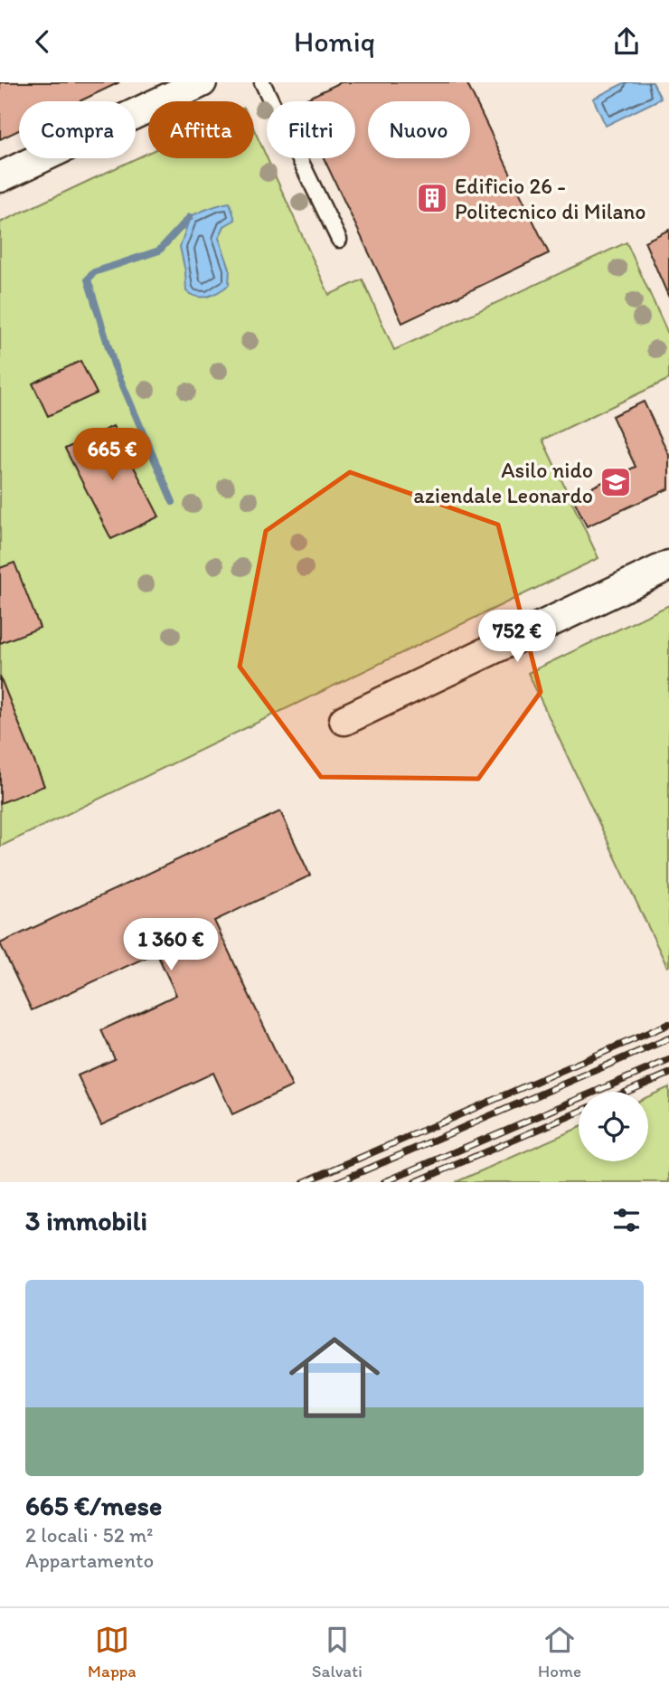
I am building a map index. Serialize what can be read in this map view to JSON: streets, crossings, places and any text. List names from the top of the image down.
{
  "places": {
    "building": ["Edificio 26 - Politecnico di Milano"],
    "school or university": ["Asilo nido aziendale Leonardo"]
  },
  "page": {
    "header": "Homiq",
    "chip": [
      "Compra",
      "Affitta",
      "Filtri",
      "Nuovo"
    ],
    "price": ["665 €", "752 €", "1 360 €"],
    "heading": "3 immobili",
    "list": [
      {
        "name": "665 €/mese",
        "note": "2 locali · 52 m² · Appartamento"
      }
    ],
    "tabs": ["Mappa", "Salvati", "Home"]
  }
}
